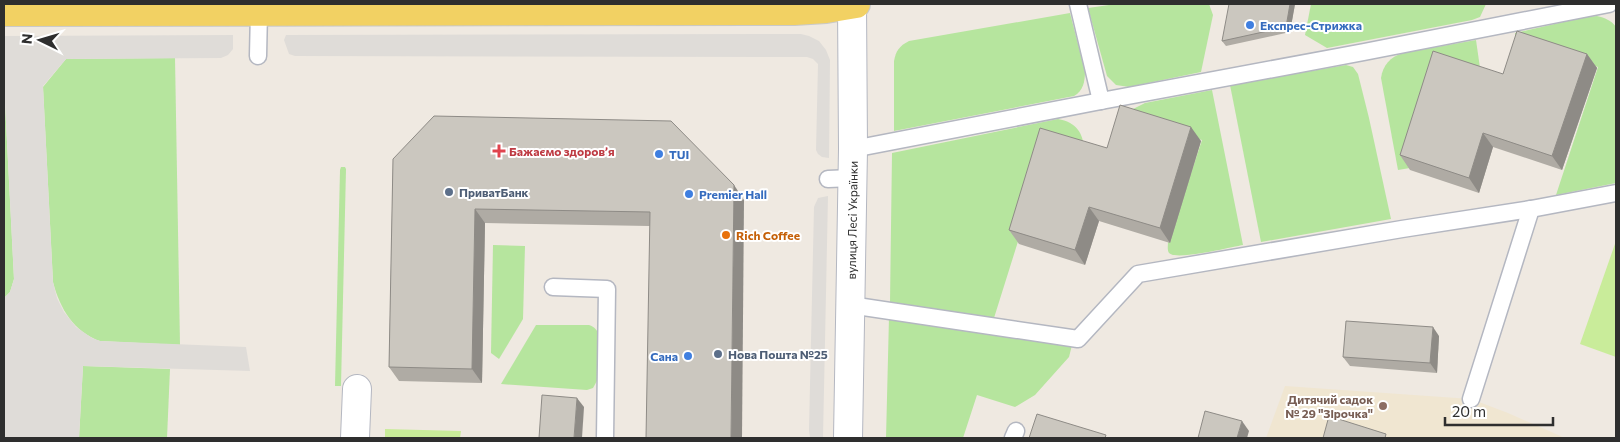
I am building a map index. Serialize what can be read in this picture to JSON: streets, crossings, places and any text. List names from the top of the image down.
{
  "streets": {
    "street": ["вулиця Лесі Українки"]
  },
  "places": {
    "other": [
      "Експрес-Стрижка",
      "TUI",
      "ПриватБанк",
      "Premier Hall",
      "Rich Coffee",
      "Нова Пошта №25",
      "Сана",
      "Дитячий садок № 29 \"Зірочка\""
    ],
    "health": ["Бажаємо здоровʼя"]
  },
  "scale_bar": "20 m",
  "north": "left"
}
